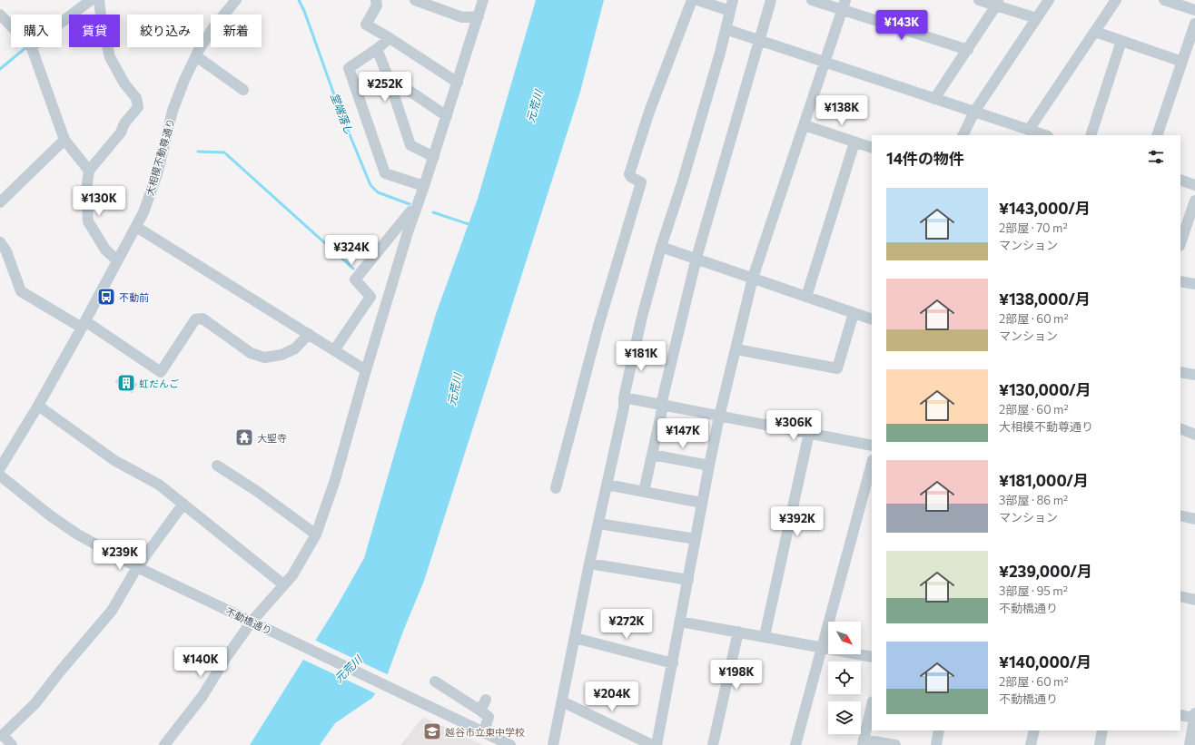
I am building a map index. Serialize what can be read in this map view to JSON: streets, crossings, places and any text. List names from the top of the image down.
{
  "streets": {
    "street": ["大相模不動尊通り", "不動橋通り"]
  },
  "water": ["元荒川", "堂端落し"],
  "places": {
    "bus stop": ["不動前"],
    "building": ["虹だんご"],
    "temple": ["大聖寺"],
    "school or university": ["越谷市立東中学校"]
  },
  "north": "bottom right",
  "page": {
    "price": [
      "¥143K",
      "¥252K",
      "¥138K",
      "¥130K",
      "¥324K",
      "¥181K",
      "¥306K",
      "¥147K",
      "¥392K",
      "¥239K",
      "¥272K",
      "¥140K",
      "¥198K",
      "¥204K"
    ],
    "chip": [
      "購入",
      "賃貸",
      "絞り込み",
      "新着"
    ],
    "heading": "14件の物件",
    "list": [
      {
        "name": "¥143,000/月",
        "note": "2部屋 · 70 m² · マンション"
      },
      {
        "name": "¥138,000/月",
        "note": "2部屋 · 60 m² · マンション"
      },
      {
        "name": "¥130,000/月",
        "note": "2部屋 · 60 m² · 大相模不動尊通り"
      },
      {
        "name": "¥181,000/月",
        "note": "3部屋 · 86 m² · マンション"
      },
      {
        "name": "¥239,000/月",
        "note": "3部屋 · 95 m² · 不動橋通り"
      },
      {
        "name": "¥140,000/月",
        "note": "2部屋 · 60 m² · 不動橋通り"
      }
    ]
  }
}
